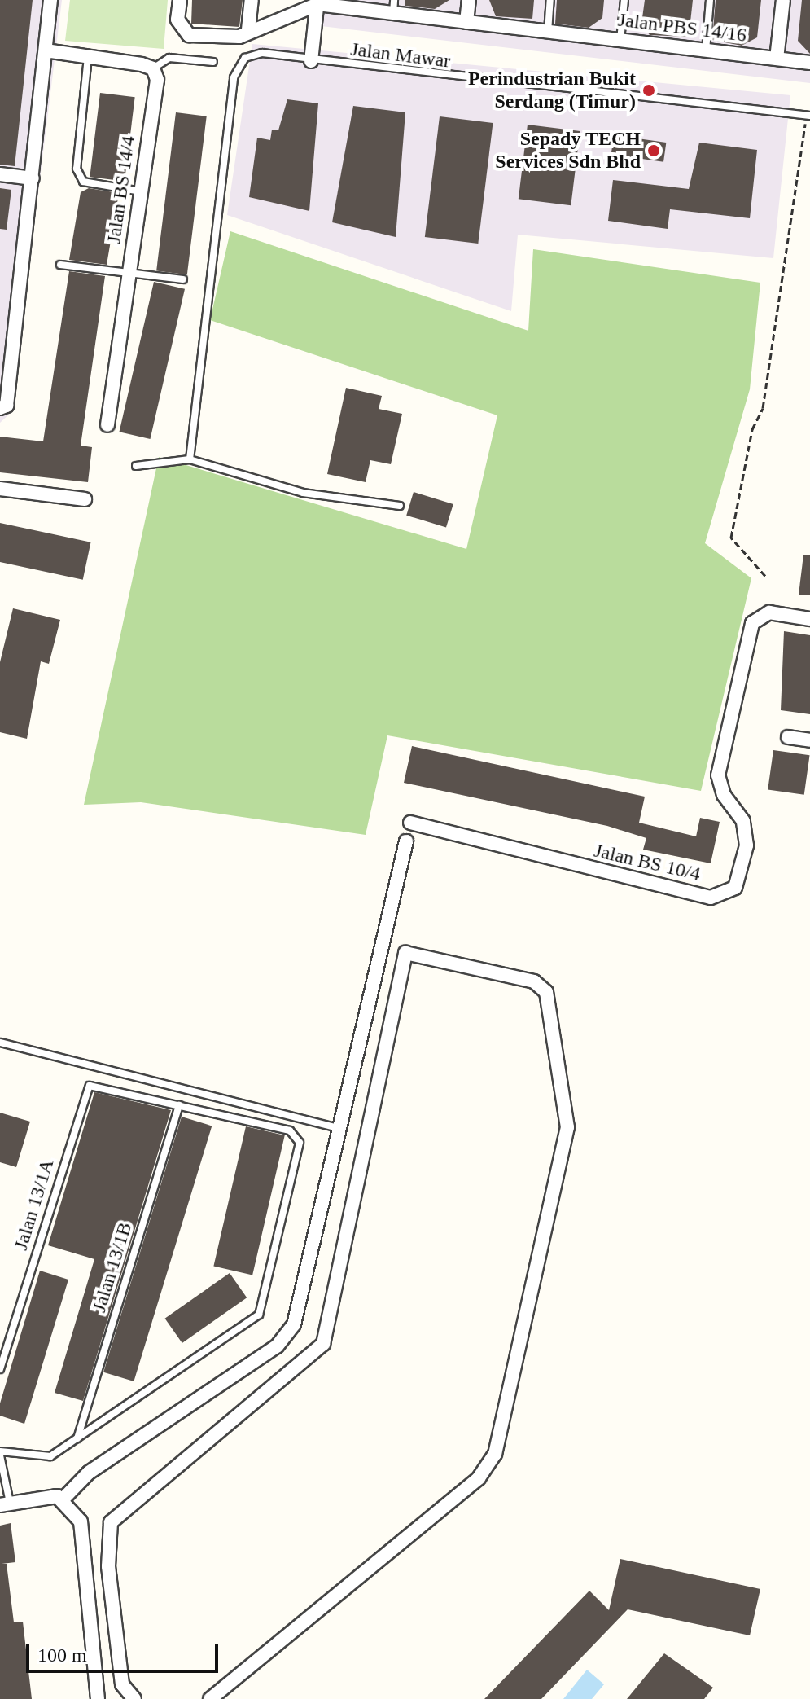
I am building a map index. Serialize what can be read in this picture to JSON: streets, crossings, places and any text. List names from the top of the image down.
{
  "streets": {
    "street": ["Jalan PBS 14/16", "Jalan BS 14/4", "Jalan BS 10/4"],
    "lane": ["Jalan Mawar", "Jalan 13/1A", "Jalan 13/1B"]
  },
  "crossings": [
    ["Jalan 13/1A", "Jalan 13/1B"]
  ],
  "places": ["Perindustrian Bukit Serdang (Timur)", "Sepady TECH Services Sdn Bhd"],
  "scale_bar": "100 m"
}
